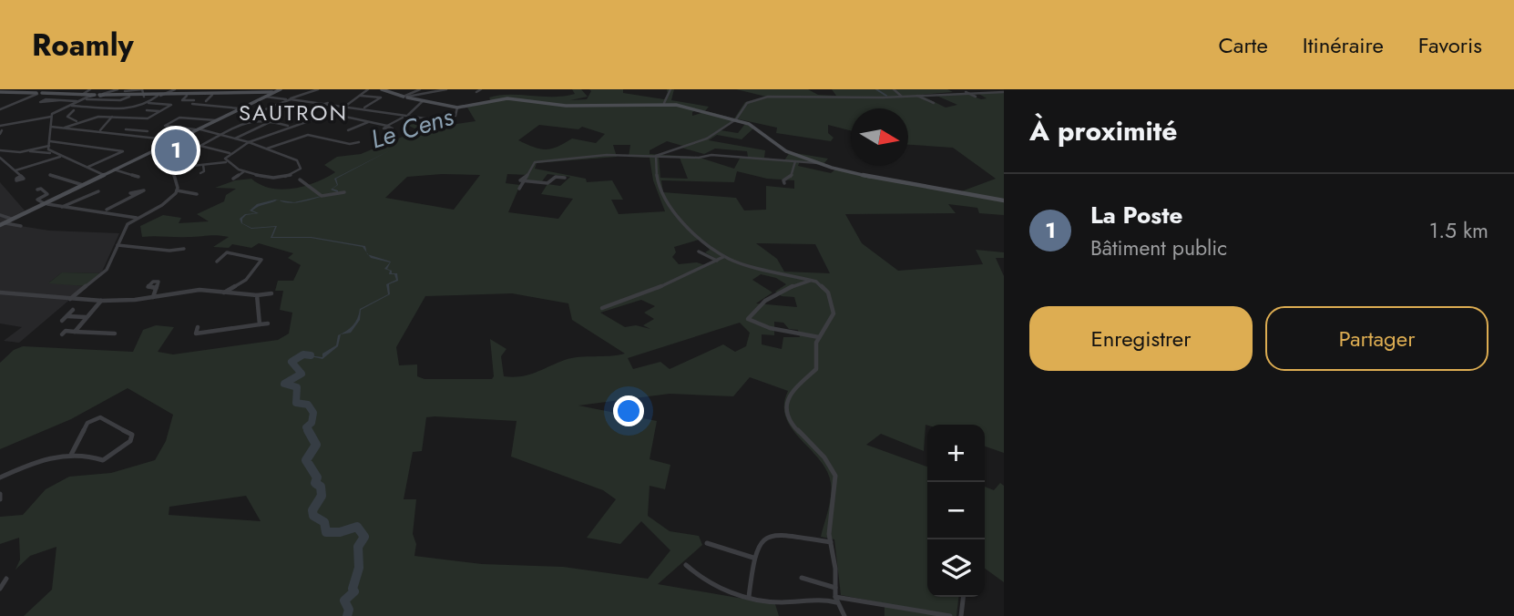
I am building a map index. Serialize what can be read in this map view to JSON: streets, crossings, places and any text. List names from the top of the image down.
{
  "districts": ["SAUTRON"],
  "water": ["Le Cens"],
  "north": "right",
  "page": {
    "header": "Roamly",
    "nav": ["Carte", "Itinéraire", "Favoris"],
    "heading": "À proximité",
    "pins": "1",
    "list": [
      {
        "mark": "1",
        "name": "La Poste",
        "note": "Bâtiment public",
        "value": "1.5 km"
      }
    ],
    "buttons": ["Enregistrer", "Partager"],
    "map_buttons": ["+", "−"]
  }
}
